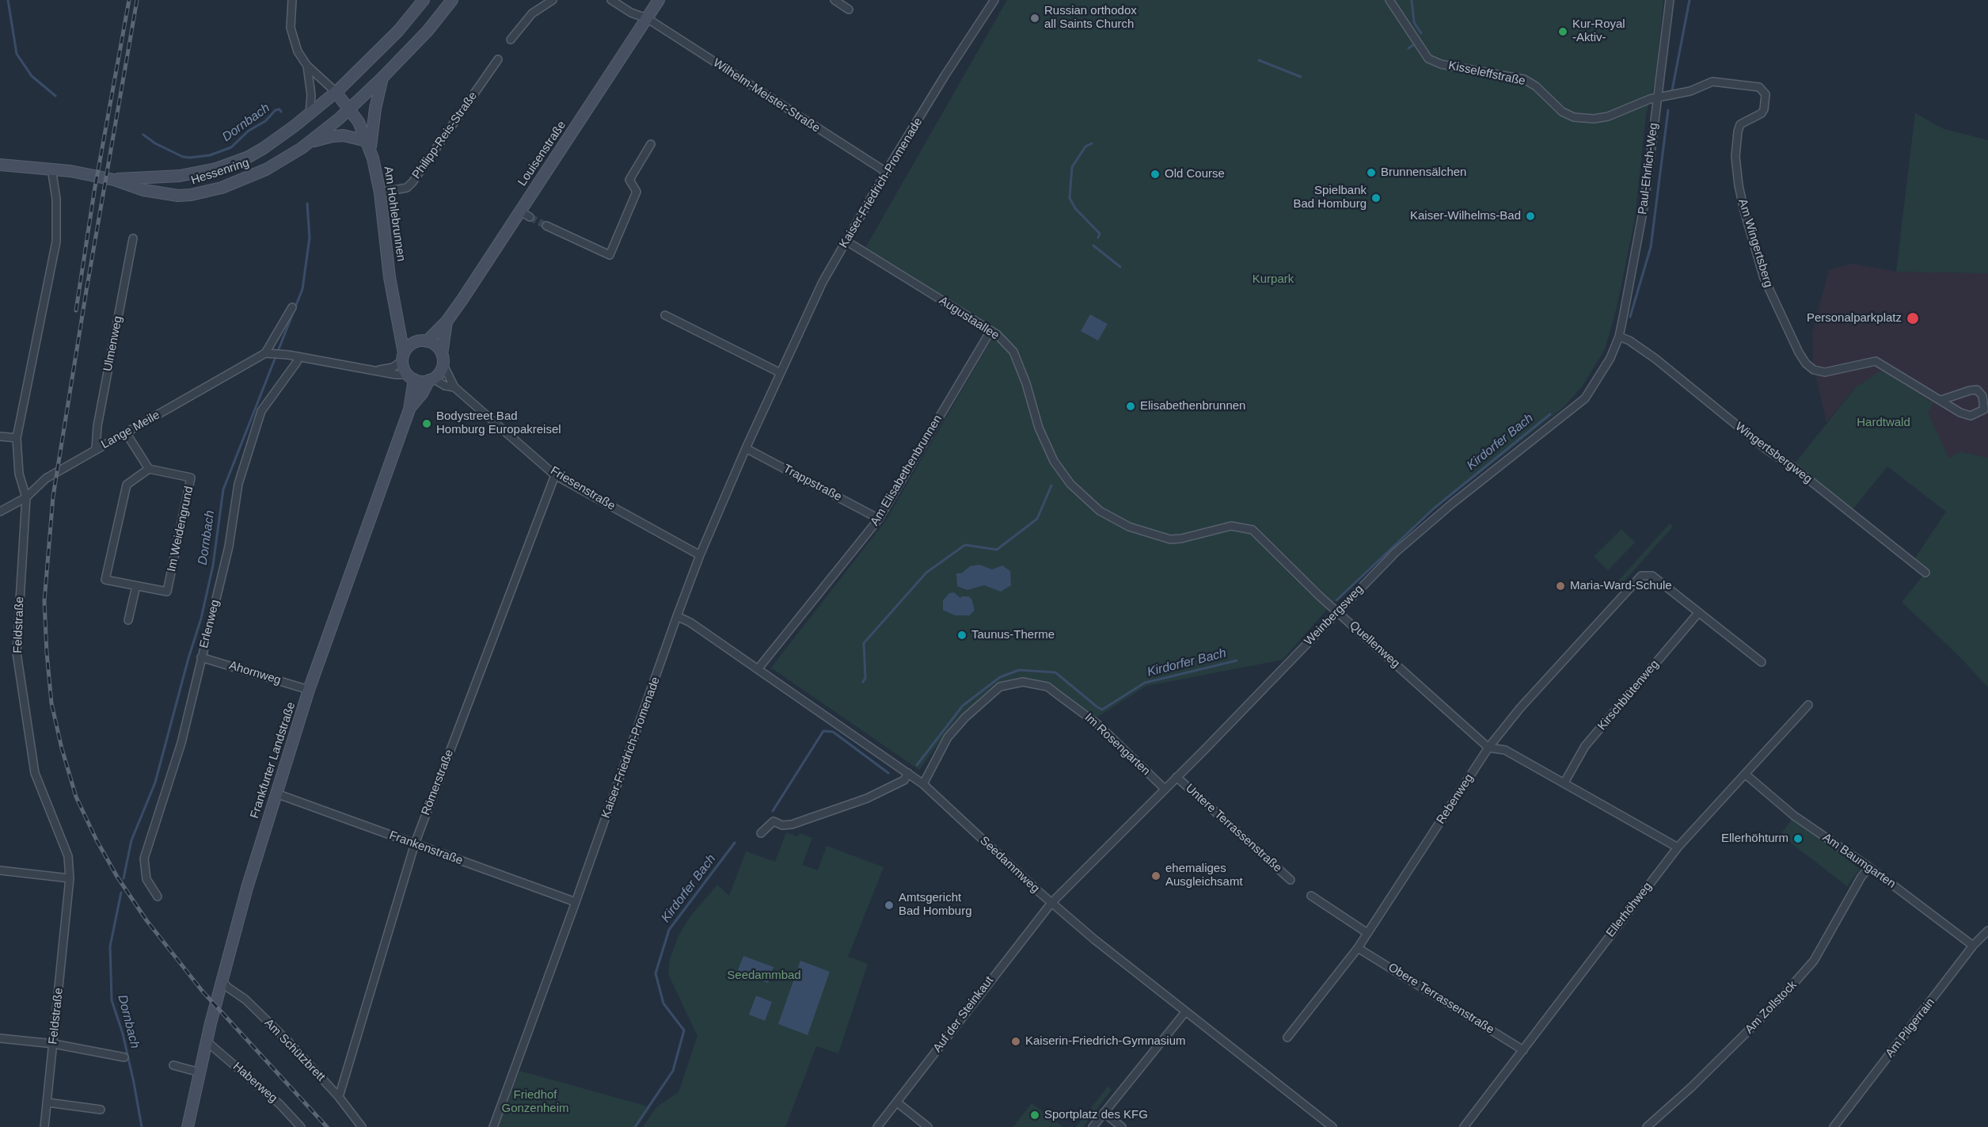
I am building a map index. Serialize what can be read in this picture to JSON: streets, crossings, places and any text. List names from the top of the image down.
{
  "streets": {
    "street": [
      "Kisseleffstraße",
      "Wilhelm-Meister-Straße",
      "Philipp-Reis-Straße",
      "Louisenstraße",
      "Paul-Ehrlich-Weg",
      "Hessenring",
      "Kaiser-Friedrich-Promenade",
      "Am Hohlebrunnen",
      "Am Wingertsberg",
      "Augustaallee",
      "Ulmenweg",
      "Lange Meile",
      "Wingertsbergweg",
      "Am Elisabethenbrunnen",
      "Trappstraße",
      "Friesenstraße",
      "Im Weidengrund",
      "Weinbergsweg",
      "Erlenweg",
      "Feldstraße",
      "Quellenweg",
      "Ahornweg",
      "Kirschblütenweg",
      "Im Rosengarten",
      "Frankfurter Landstraße",
      "Römerstraße",
      "Rebenweg",
      "Untere Terrassenstraße",
      "Frankenstraße",
      "Am Baumgarten",
      "Seedammweg",
      "Ellerhöhweg",
      "Obere Terrassenstraße",
      "Am Zollstock",
      "Auf der Steinkaut",
      "Am Pilgerrain",
      "Am Schützbrett",
      "Haberweg"
    ]
  },
  "crossings": [
    ["Kisseleffstraße", "Paul-Ehrlich-Weg"],
    ["Kisseleffstraße", "Am Wingertsberg"],
    ["Wilhelm-Meister-Straße", "Louisenstraße"],
    ["Wilhelm-Meister-Straße", "Kaiser-Friedrich-Promenade"],
    ["Philipp-Reis-Straße", "Am Hohlebrunnen"],
    ["Louisenstraße", "Am Hohlebrunnen"],
    ["Louisenstraße", "Friesenstraße"],
    ["Louisenstraße", "Frankfurter Landstraße"],
    ["Paul-Ehrlich-Weg", "Am Wingertsberg"],
    ["Paul-Ehrlich-Weg", "Wingertsbergweg"],
    ["Paul-Ehrlich-Weg", "Weinbergsweg"],
    ["Hessenring", "Am Hohlebrunnen"],
    ["Kaiser-Friedrich-Promenade", "Augustaallee"],
    ["Kaiser-Friedrich-Promenade", "Trappstraße"],
    ["Kaiser-Friedrich-Promenade", "Friesenstraße"],
    ["Kaiser-Friedrich-Promenade", "Frankenstraße"],
    ["Kaiser-Friedrich-Promenade", "Seedammweg"],
    ["Am Hohlebrunnen", "Friesenstraße"],
    ["Am Hohlebrunnen", "Frankfurter Landstraße"],
    ["Augustaallee", "Am Elisabethenbrunnen"],
    ["Augustaallee", "Quellenweg"],
    ["Ulmenweg", "Lange Meile"],
    ["Lange Meile", "Feldstraße"],
    ["Wingertsbergweg", "Weinbergsweg"],
    ["Am Elisabethenbrunnen", "Trappstraße"],
    ["Am Elisabethenbrunnen", "Seedammweg"],
    ["Friesenstraße", "Frankfurter Landstraße"],
    ["Friesenstraße", "Römerstraße"],
    ["Weinbergsweg", "Quellenweg"],
    ["Weinbergsweg", "Im Rosengarten"],
    ["Weinbergsweg", "Untere Terrassenstraße"],
    ["Weinbergsweg", "Seedammweg"],
    ["Weinbergsweg", "Auf der Steinkaut"],
    ["Erlenweg", "Ahornweg"],
    ["Quellenweg", "Kirschblütenweg"],
    ["Quellenweg", "Rebenweg"],
    ["Quellenweg", "Ellerhöhweg"],
    ["Ahornweg", "Frankfurter Landstraße"],
    ["Kirschblütenweg", "Rebenweg"],
    ["Im Rosengarten", "Seedammweg"],
    ["Frankfurter Landstraße", "Frankenstraße"],
    ["Frankfurter Landstraße", "Am Schützbrett"],
    ["Frankfurter Landstraße", "Haberweg"],
    ["Römerstraße", "Frankenstraße"],
    ["Römerstraße", "Am Schützbrett"],
    ["Rebenweg", "Obere Terrassenstraße"],
    ["Am Baumgarten", "Ellerhöhweg"],
    ["Am Baumgarten", "Am Zollstock"],
    ["Am Baumgarten", "Am Pilgerrain"],
    ["Seedammweg", "Auf der Steinkaut"],
    ["Ellerhöhweg", "Obere Terrassenstraße"]
  ],
  "water": ["Dornbach", "Kirdorfer Bach"],
  "parks": [
    "Kurpark",
    "Hardtwald",
    "Seedammbad",
    "Friedhof Gonzenheim"
  ],
  "places": [
    "Russian orthodox all Saints Church",
    "Kur-Royal -Aktiv-",
    "Brunnensälchen",
    "Old Course",
    "Spielbank Bad Homburg",
    "Kaiser-Wilhelms-Bad",
    "Personalparkplatz",
    "Elisabethenbrunnen",
    "Bodystreet Bad Homburg Europakreisel",
    "Maria-Ward-Schule",
    "Taunus-Therme",
    "Ellerhöhturm",
    "ehemaliges Ausgleichsamt",
    "Amtsgericht Bad Homburg",
    "Kaiserin-Friedrich-Gymnasium",
    "Sportplatz des KFG"
  ]
}
